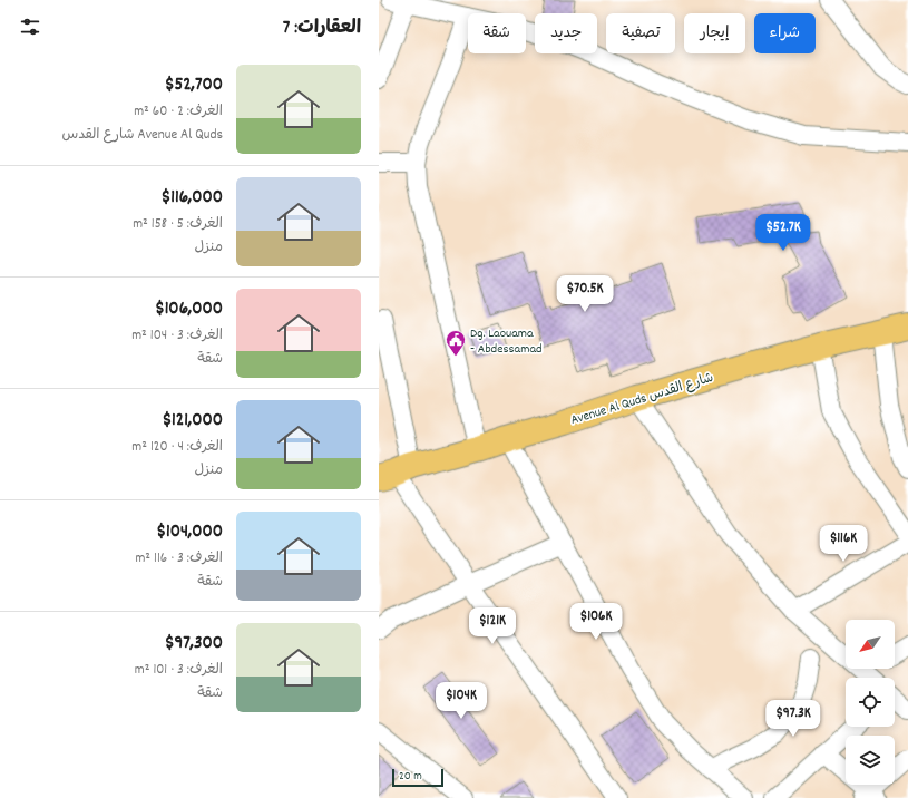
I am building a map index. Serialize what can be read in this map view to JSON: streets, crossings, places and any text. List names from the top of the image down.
{
  "streets": {
    "main road": ["Avenue Al Quds شارع القدس"]
  },
  "places": {
    "public building": ["Dg. Laouama - Abdessamad"]
  },
  "scale_bar": "20 m",
  "north": "bottom left",
  "page": {
    "heading": "العقارات: 7",
    "chip": [
      "شراء",
      "إيجار",
      "تصفية",
      "جديد",
      "شقة"
    ],
    "list": [
      {
        "name": "$52,700",
        "note": "الغرف: 2 · 60 m² · Avenue Al Quds شارع القدس"
      },
      {
        "name": "$116,000",
        "note": "الغرف: 5 · 158 m² · منزل"
      },
      {
        "name": "$106,000",
        "note": "الغرف: 3 · 104 m² · شقة"
      },
      {
        "name": "$121,000",
        "note": "الغرف: 4 · 120 m² · منزل"
      },
      {
        "name": "$104,000",
        "note": "الغرف: 3 · 116 m² · شقة"
      },
      {
        "name": "$97,300",
        "note": "الغرف: 3 · 101 m² · شقة"
      }
    ],
    "price": [
      "$52.7K",
      "$70.5K",
      "$116K",
      "$106K",
      "$121K",
      "$104K",
      "$97.3K"
    ],
    "scale": "20 m"
  }
}
